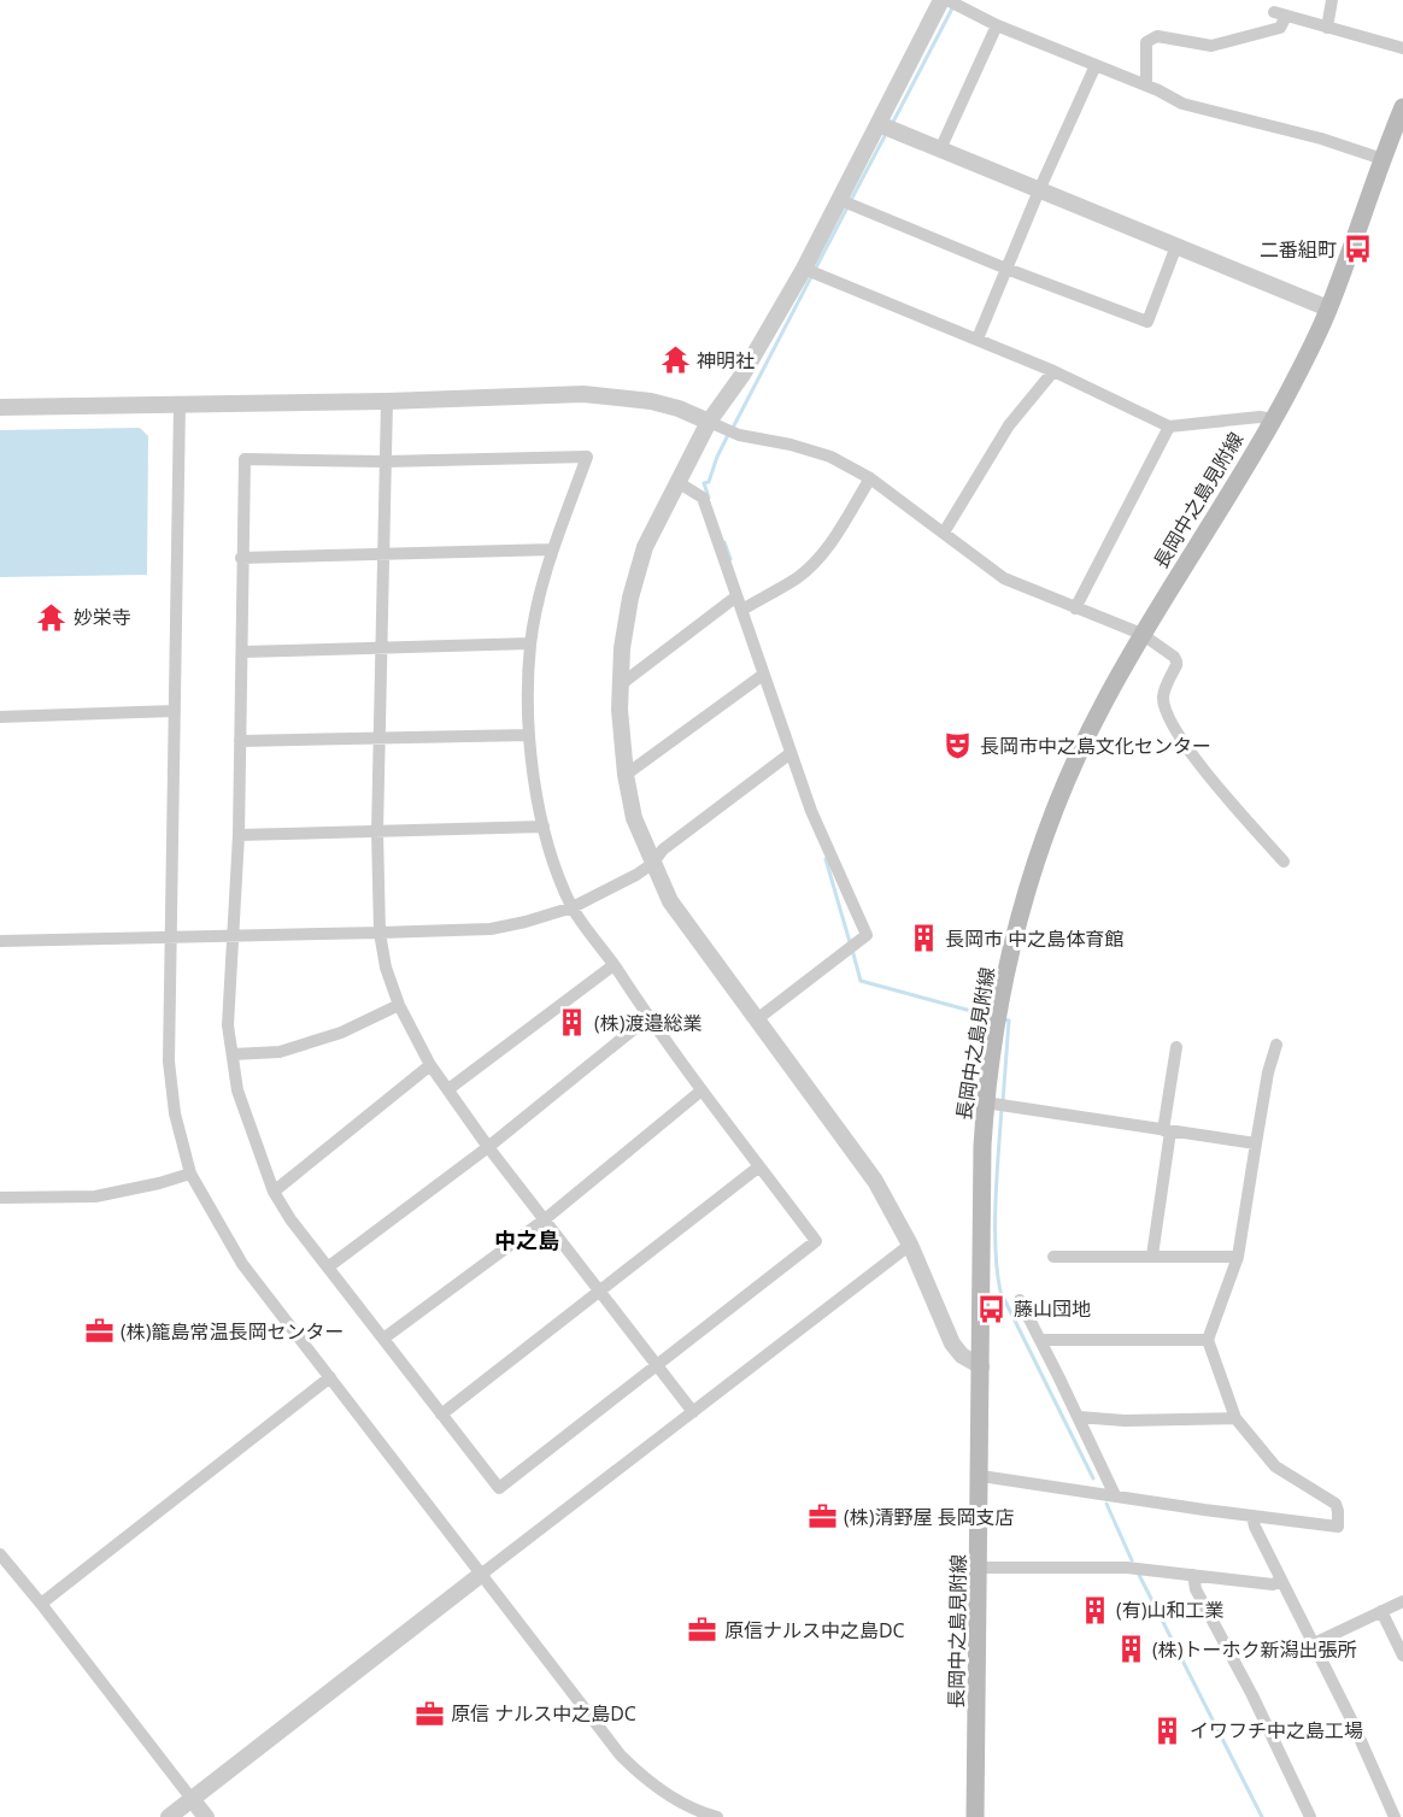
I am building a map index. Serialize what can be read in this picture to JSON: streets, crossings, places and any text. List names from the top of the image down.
{
  "streets": {
    "main road": ["長岡中之島見附線"]
  },
  "districts": ["中之島"],
  "places": {
    "bus stop": ["二番組町", "藤山団地"],
    "temple": ["神明社", "妙栄寺"],
    "theatre": ["長岡市中之島文化センター"],
    "building": [
      "長岡市 中之島体育館",
      "(株)渡邉総業",
      "(有)山和工業",
      "(株)トーホク新潟出張所",
      "イワフチ中之島工場"
    ],
    "office": [
      "(株)籠島常温長岡センター",
      "(株)清野屋 長岡支店",
      "原信ナルス中之島DC",
      "原信 ナルス中之島DC"
    ]
  }
}
